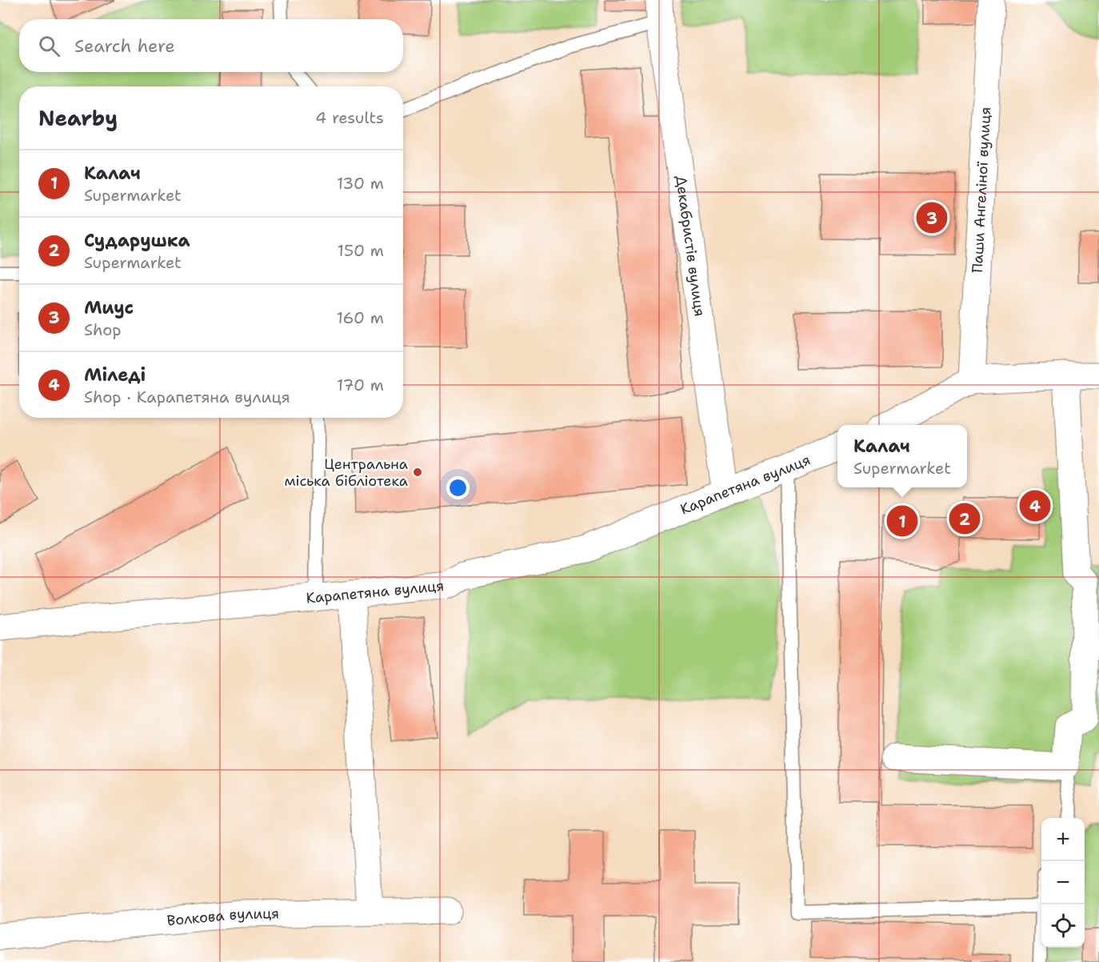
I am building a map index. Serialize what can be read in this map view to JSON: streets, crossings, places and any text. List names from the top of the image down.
{
  "streets": {
    "street": [
      "Паши Ангеліної вулиця",
      "Декабристів вулиця",
      "Карапетяна вулиця",
      "Волкова вулиця"
    ]
  },
  "crossings": [
    ["Декабристів вулиця", "Карапетяна вулиця"]
  ],
  "places": ["Центральна міська бібліотека"],
  "page": {
    "search": "Search here",
    "heading": ["Nearby", "4 results"],
    "list": [
      {
        "mark": "1",
        "name": "Калач",
        "note": "Supermarket",
        "value": "130 m"
      },
      {
        "mark": "2",
        "name": "Сударушка",
        "note": "Supermarket",
        "value": "150 m"
      },
      {
        "mark": "3",
        "name": "Миус",
        "note": "Shop",
        "value": "160 m"
      },
      {
        "mark": "4",
        "name": "Міледі",
        "note": "Shop · Карапетяна вулиця",
        "value": "170 m"
      }
    ],
    "pins": [
      "3",
      "4",
      "2",
      "1"
    ],
    "popup": ["Калач", "Supermarket"],
    "map_buttons": ["+", "−"]
  }
}
